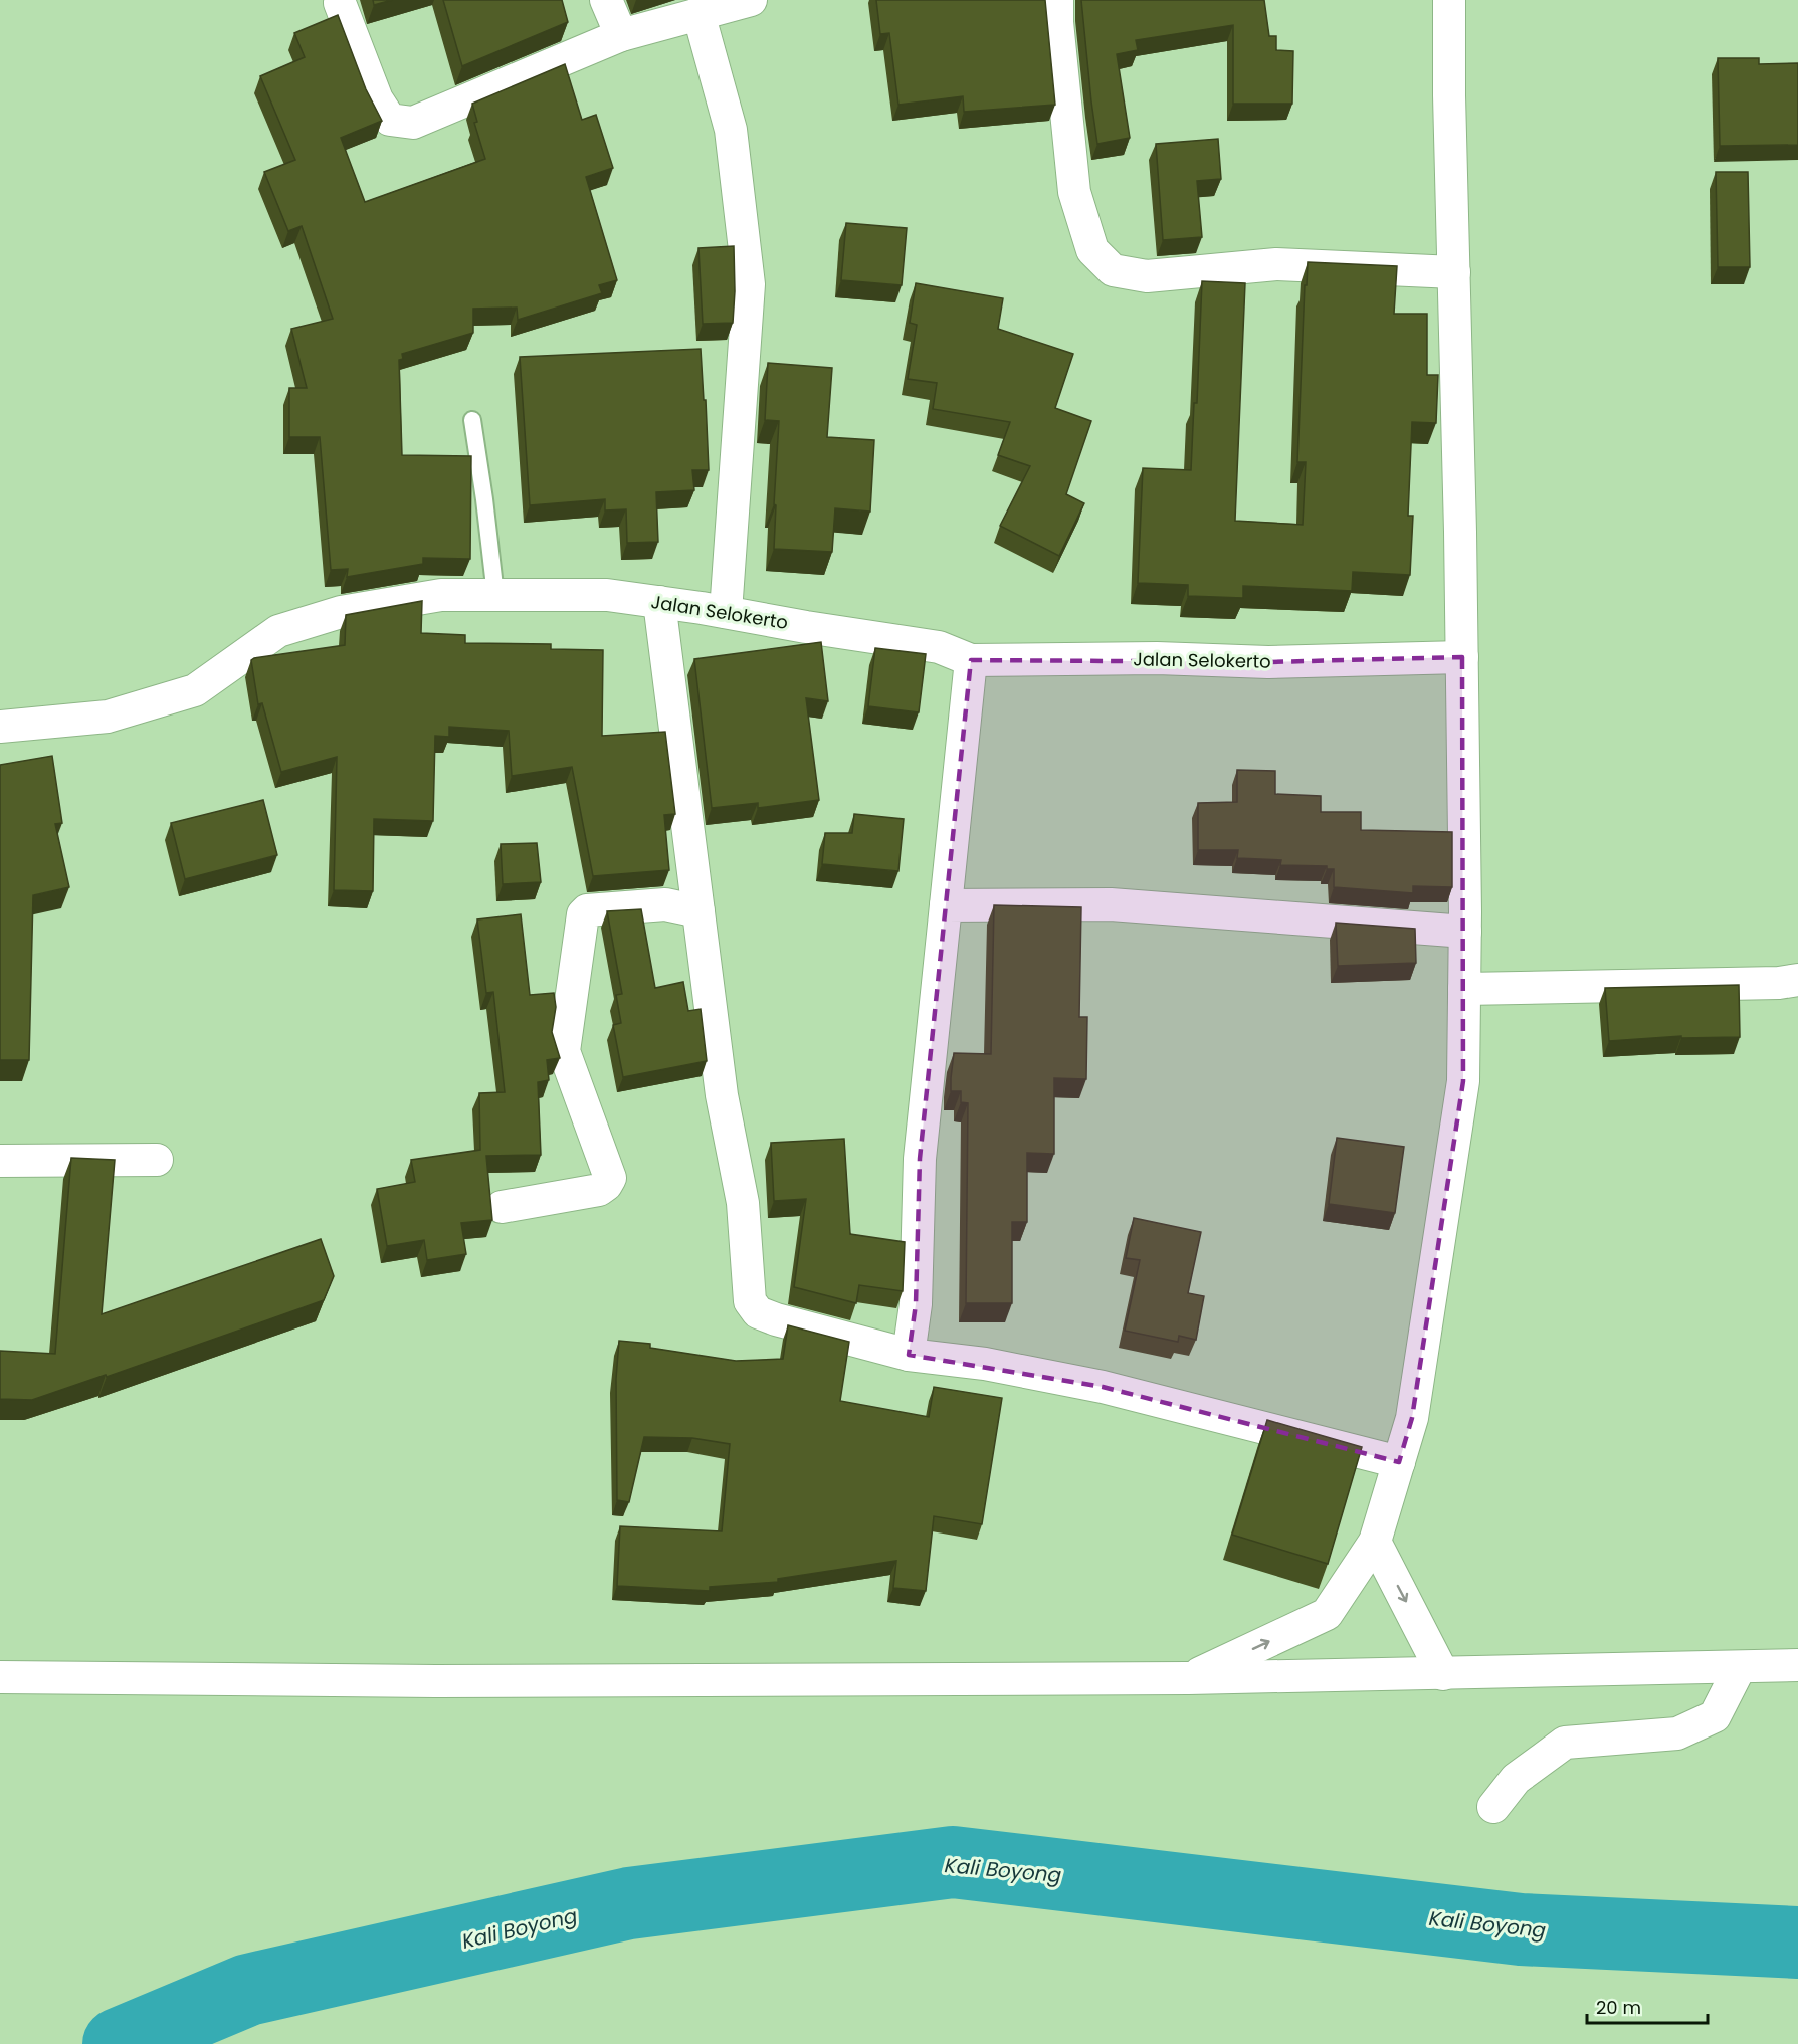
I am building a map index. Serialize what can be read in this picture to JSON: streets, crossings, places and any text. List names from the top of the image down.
{
  "streets": {
    "street": ["Jalan Selokerto"]
  },
  "water": ["Kali Boyong"],
  "scale_bar": "20 m"
}
